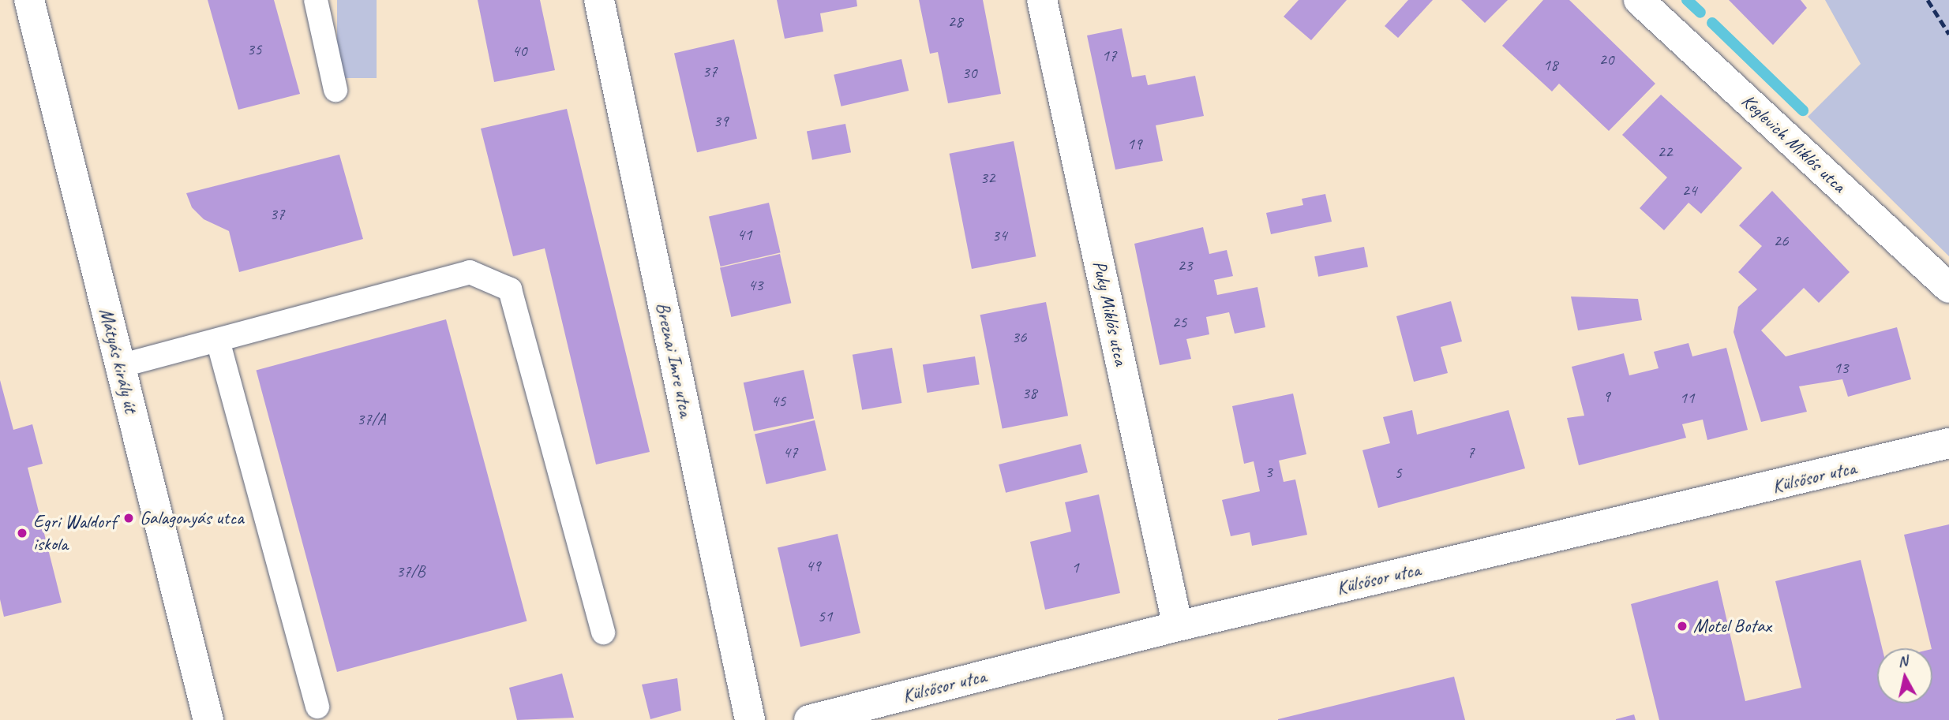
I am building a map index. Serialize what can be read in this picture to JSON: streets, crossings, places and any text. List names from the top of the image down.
{
  "streets": {
    "street": [
      "Keglevich Miklós utca",
      "Puky Miklós utca",
      "Breznai Imre utca",
      "Mátyás király út",
      "Külsősor utca"
    ]
  },
  "crossings": [
    ["Puky Miklós utca", "Külsősor utca"]
  ],
  "places": ["Galagonyás utca", "Egri Waldorf iskola", "Motel Botax"],
  "house_numbers": [
    "28",
    "35",
    "40",
    "17",
    "20",
    "18",
    "37",
    "30",
    "39",
    "19",
    "22",
    "32",
    "24",
    "37",
    "41",
    "34",
    "26",
    "23",
    "43",
    "25",
    "36",
    "13",
    "38",
    "9",
    "11",
    "45",
    "37/A",
    "47",
    "7",
    "3",
    "5",
    "49",
    "1",
    "37/B",
    "51"
  ],
  "north": "top"
}
